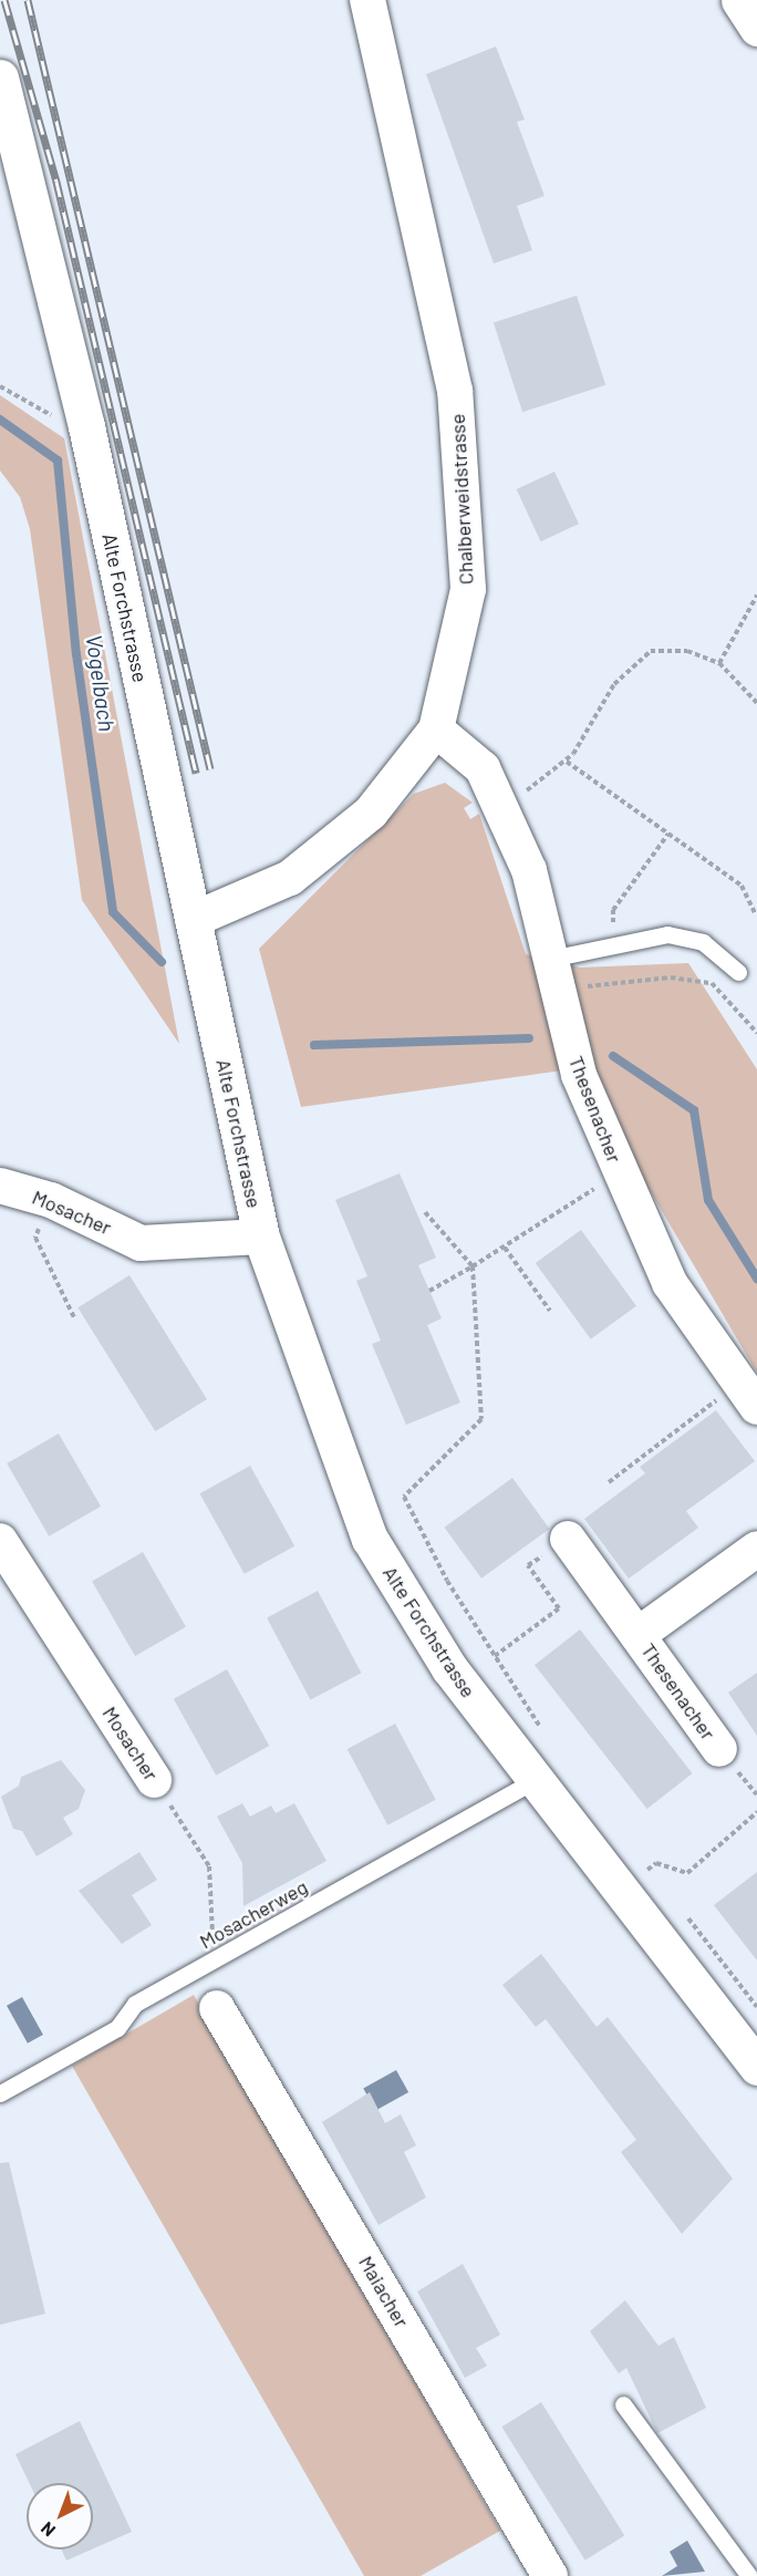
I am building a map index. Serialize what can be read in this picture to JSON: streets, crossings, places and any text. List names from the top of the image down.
{
  "streets": {
    "main road": ["Alte Forchstrasse"],
    "street": [
      "Chalberweidstrasse",
      "Thesenacher",
      "Mosacher",
      "Maiacher"
    ],
    "lane": ["Mosacherweg"]
  },
  "crossings": [
    ["Chalberweidstrasse", "Alte Forchstrasse"],
    ["Chalberweidstrasse", "Thesenacher"],
    ["Alte Forchstrasse", "Mosacher"],
    ["Alte Forchstrasse", "Mosacherweg"],
    ["Mosacher", "Mosacherweg"]
  ],
  "water": ["Vogelbach"],
  "north": "bottom left"
}
